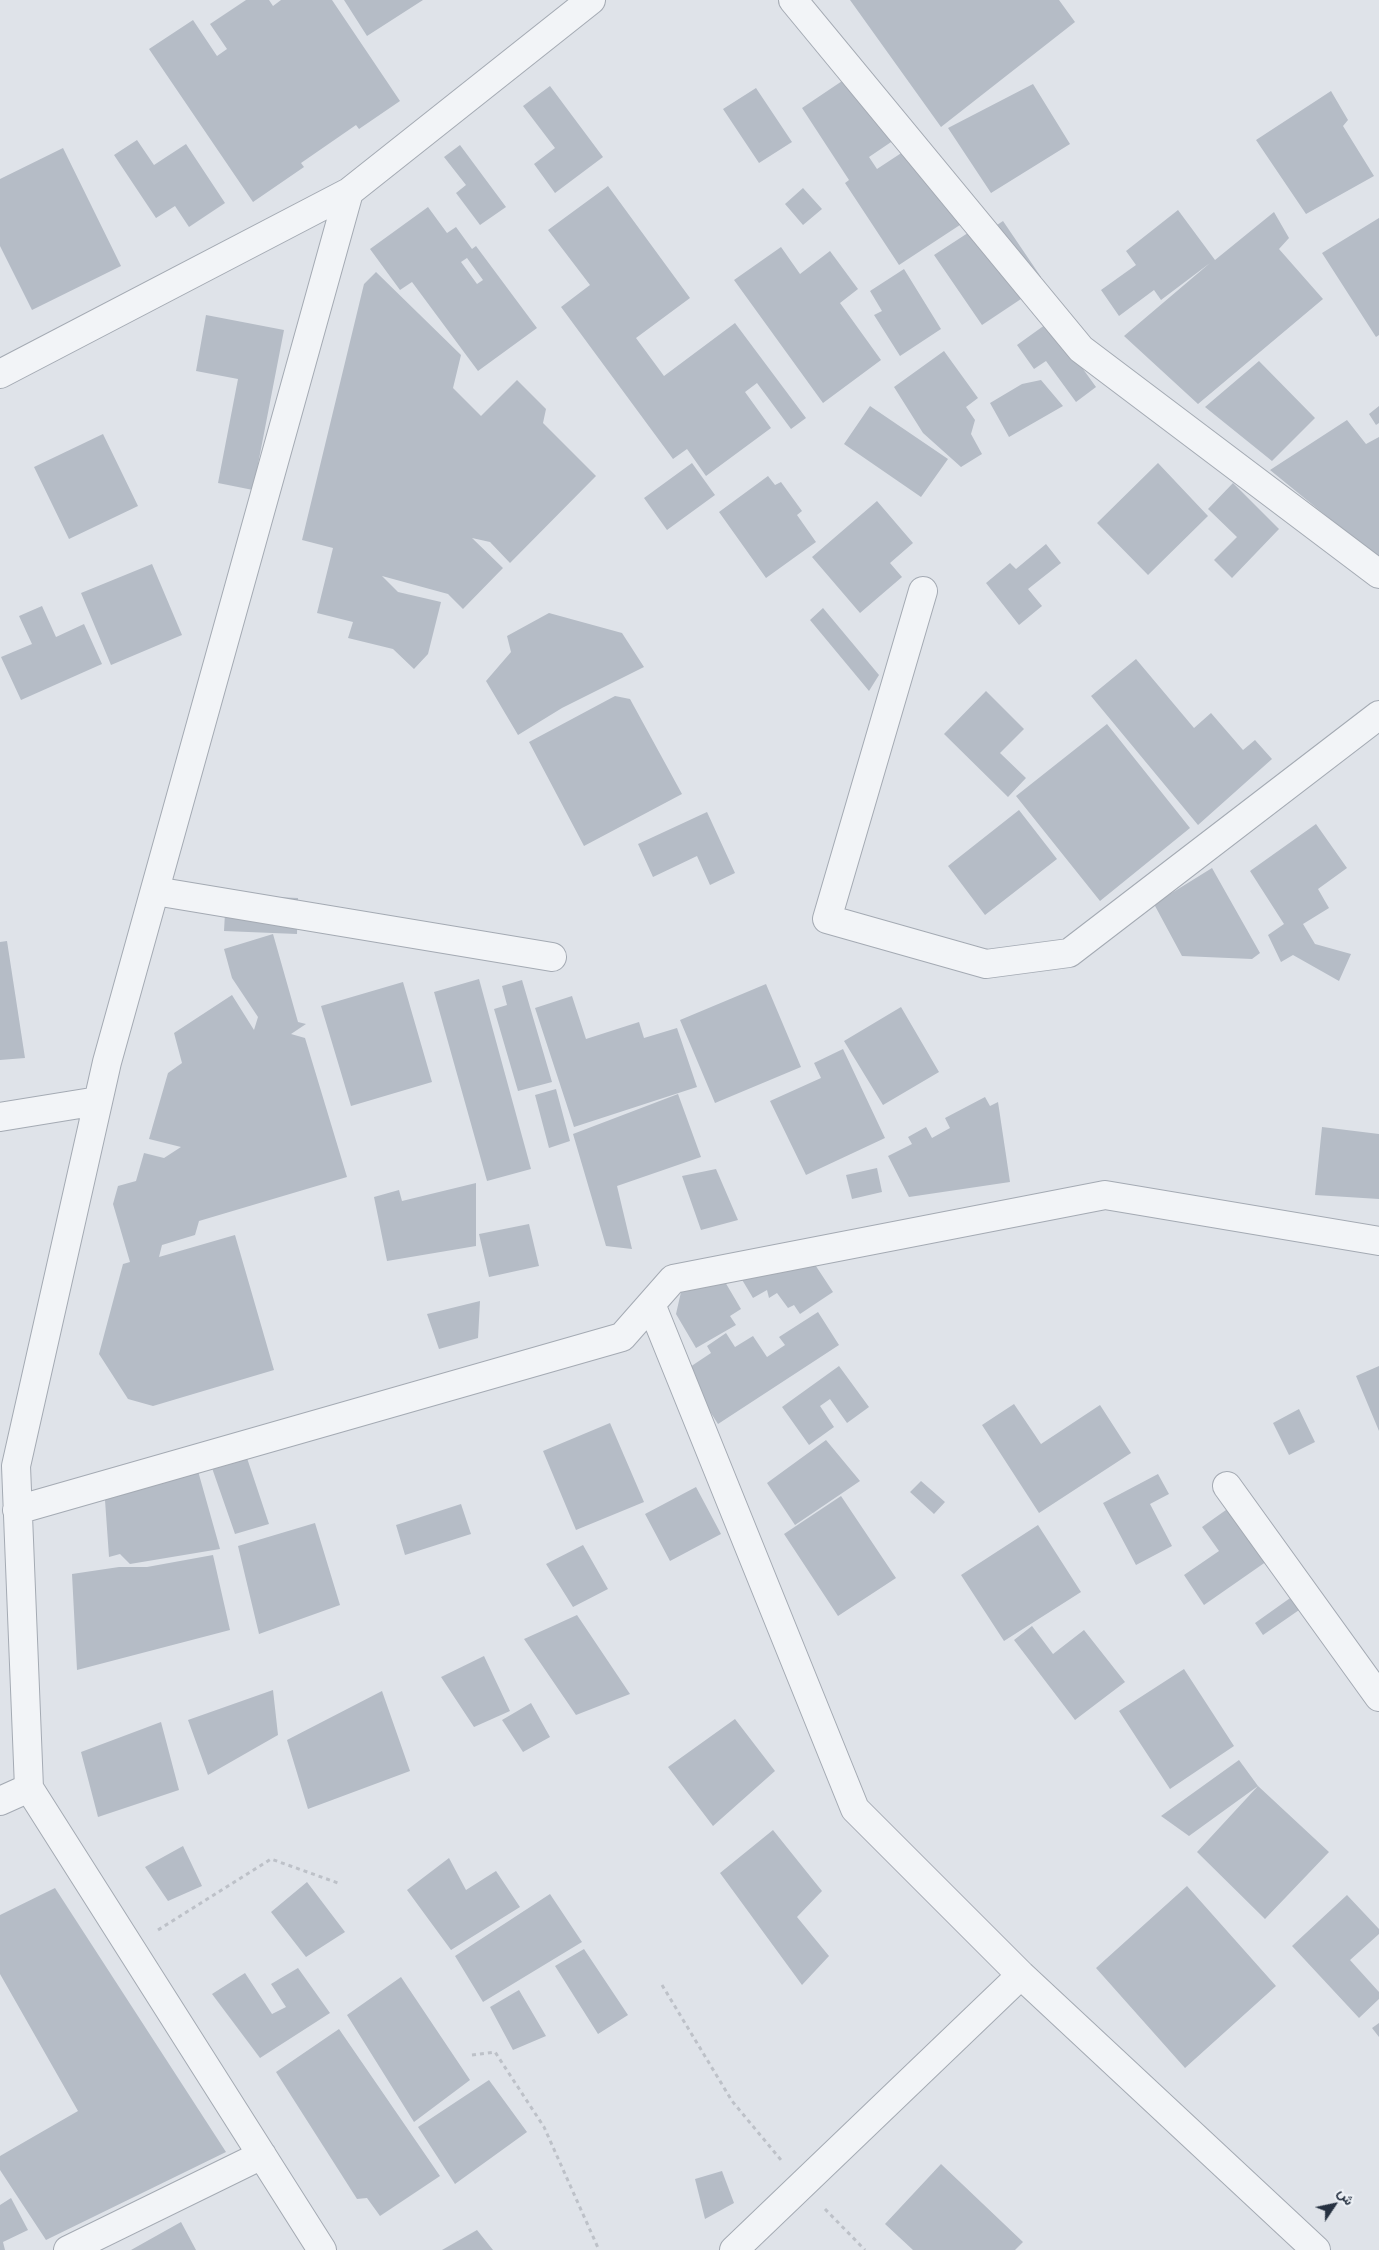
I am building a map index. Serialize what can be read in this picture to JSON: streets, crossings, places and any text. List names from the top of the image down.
{
  "north": "top right"
}
